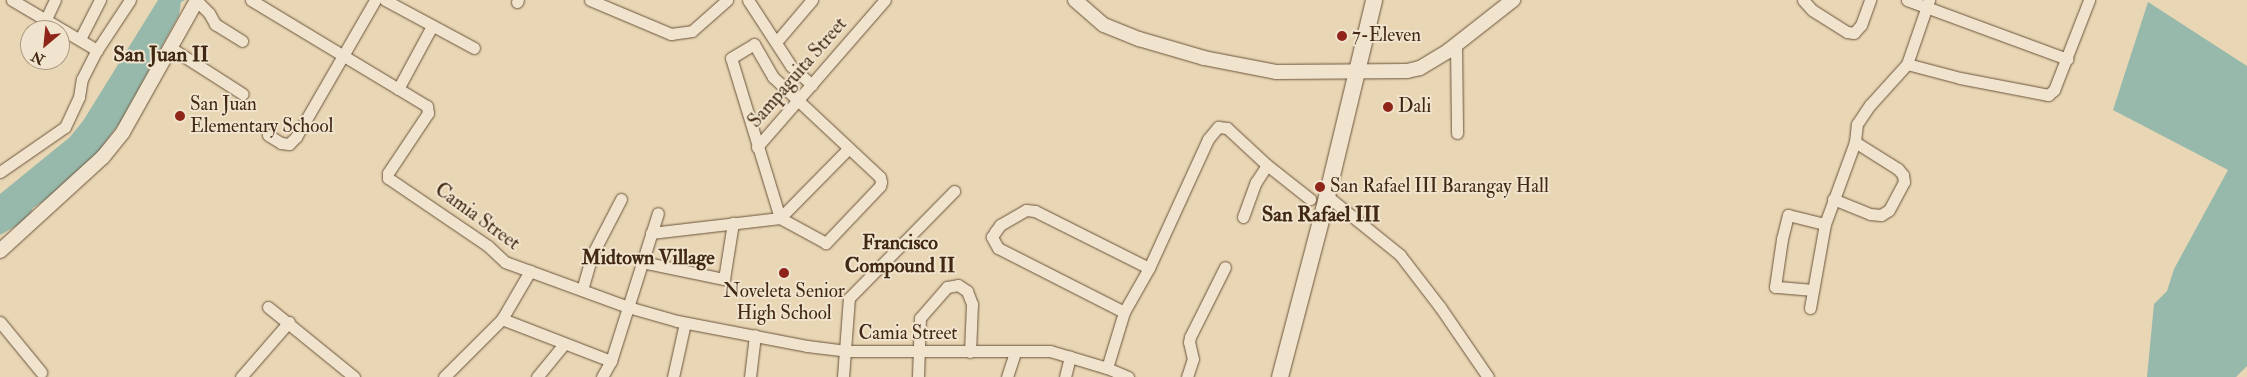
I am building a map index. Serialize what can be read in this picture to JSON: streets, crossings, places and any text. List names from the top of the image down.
{
  "streets": {
    "street": ["Sampaguita Street", "Camia Street"]
  },
  "districts": [
    "San Juan II",
    "San Rafael III",
    "Francisco Compound II",
    "Midtown Village"
  ],
  "places": [
    "7-Eleven",
    "Dali",
    "San Juan Elementary School",
    "San Rafael III Barangay Hall",
    "Noveleta Senior High School"
  ],
  "north": "bottom left"
}
